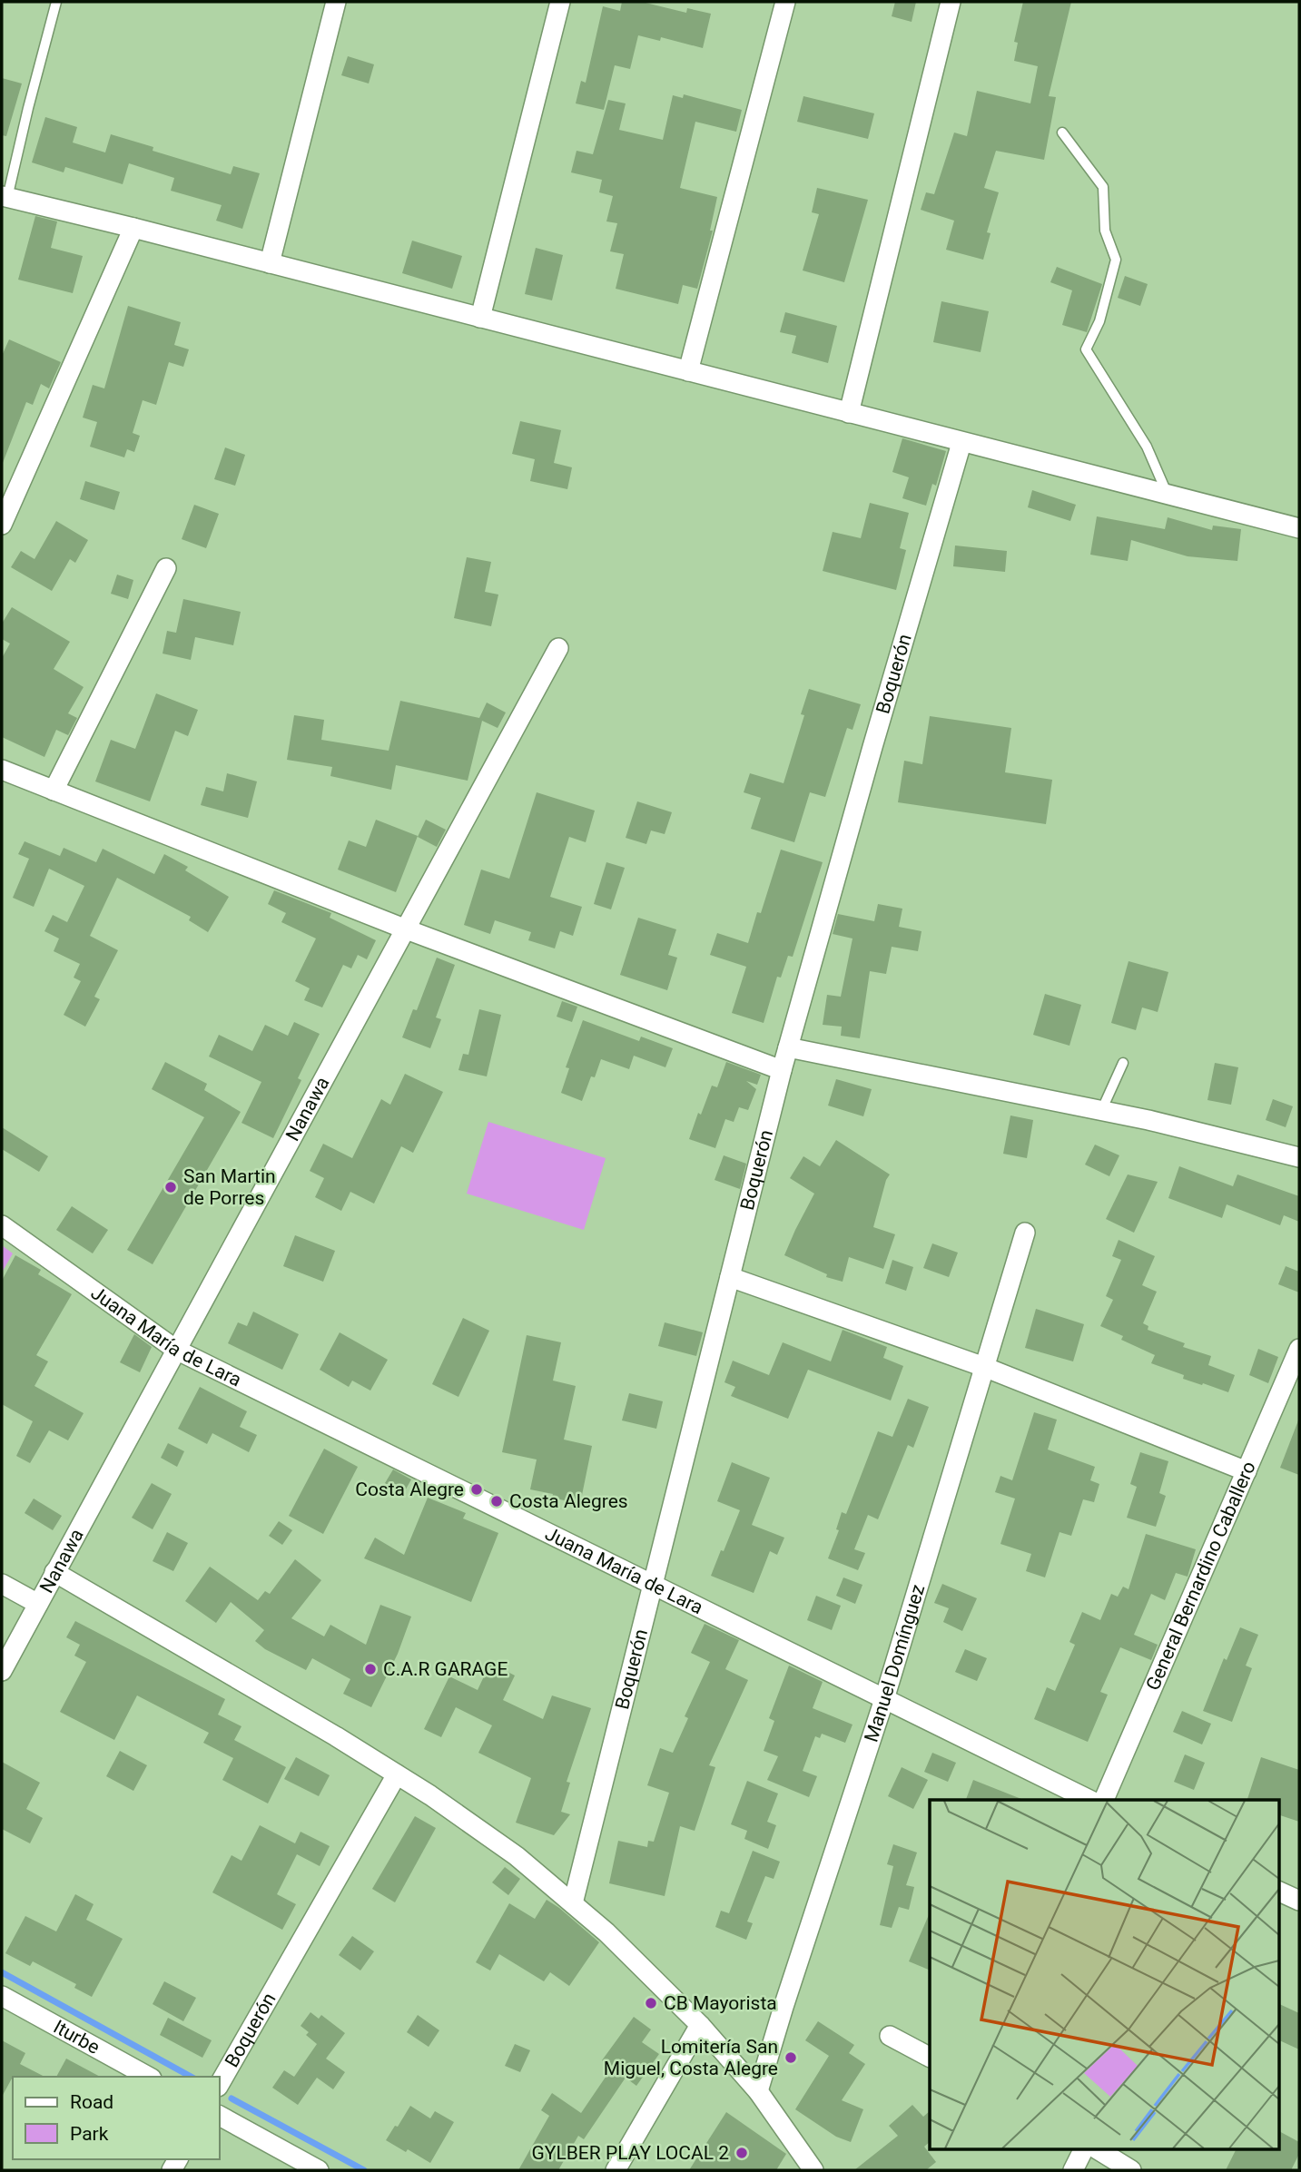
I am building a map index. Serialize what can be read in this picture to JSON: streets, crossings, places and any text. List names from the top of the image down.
{
  "streets": {
    "street": [
      "Boquerón",
      "Nanawa",
      "Juana María de Lara",
      "General Bernardino Caballero",
      "Manuel Domínguez",
      "Iturbe"
    ]
  },
  "crossings": [
    ["Boquerón", "Juana María de Lara"],
    ["Nanawa", "Juana María de Lara"],
    ["Juana María de Lara", "Manuel Domínguez"]
  ],
  "places": [
    "San Martin de Porres",
    "Costa Alegre",
    "Costa Alegres",
    "C.A.R GARAGE",
    "CB Mayorista",
    "Lomitería San Miguel, Costa Alegre",
    "GYLBER PLAY LOCAL 2"
  ],
  "legend": ["Road", "Park"]
}
